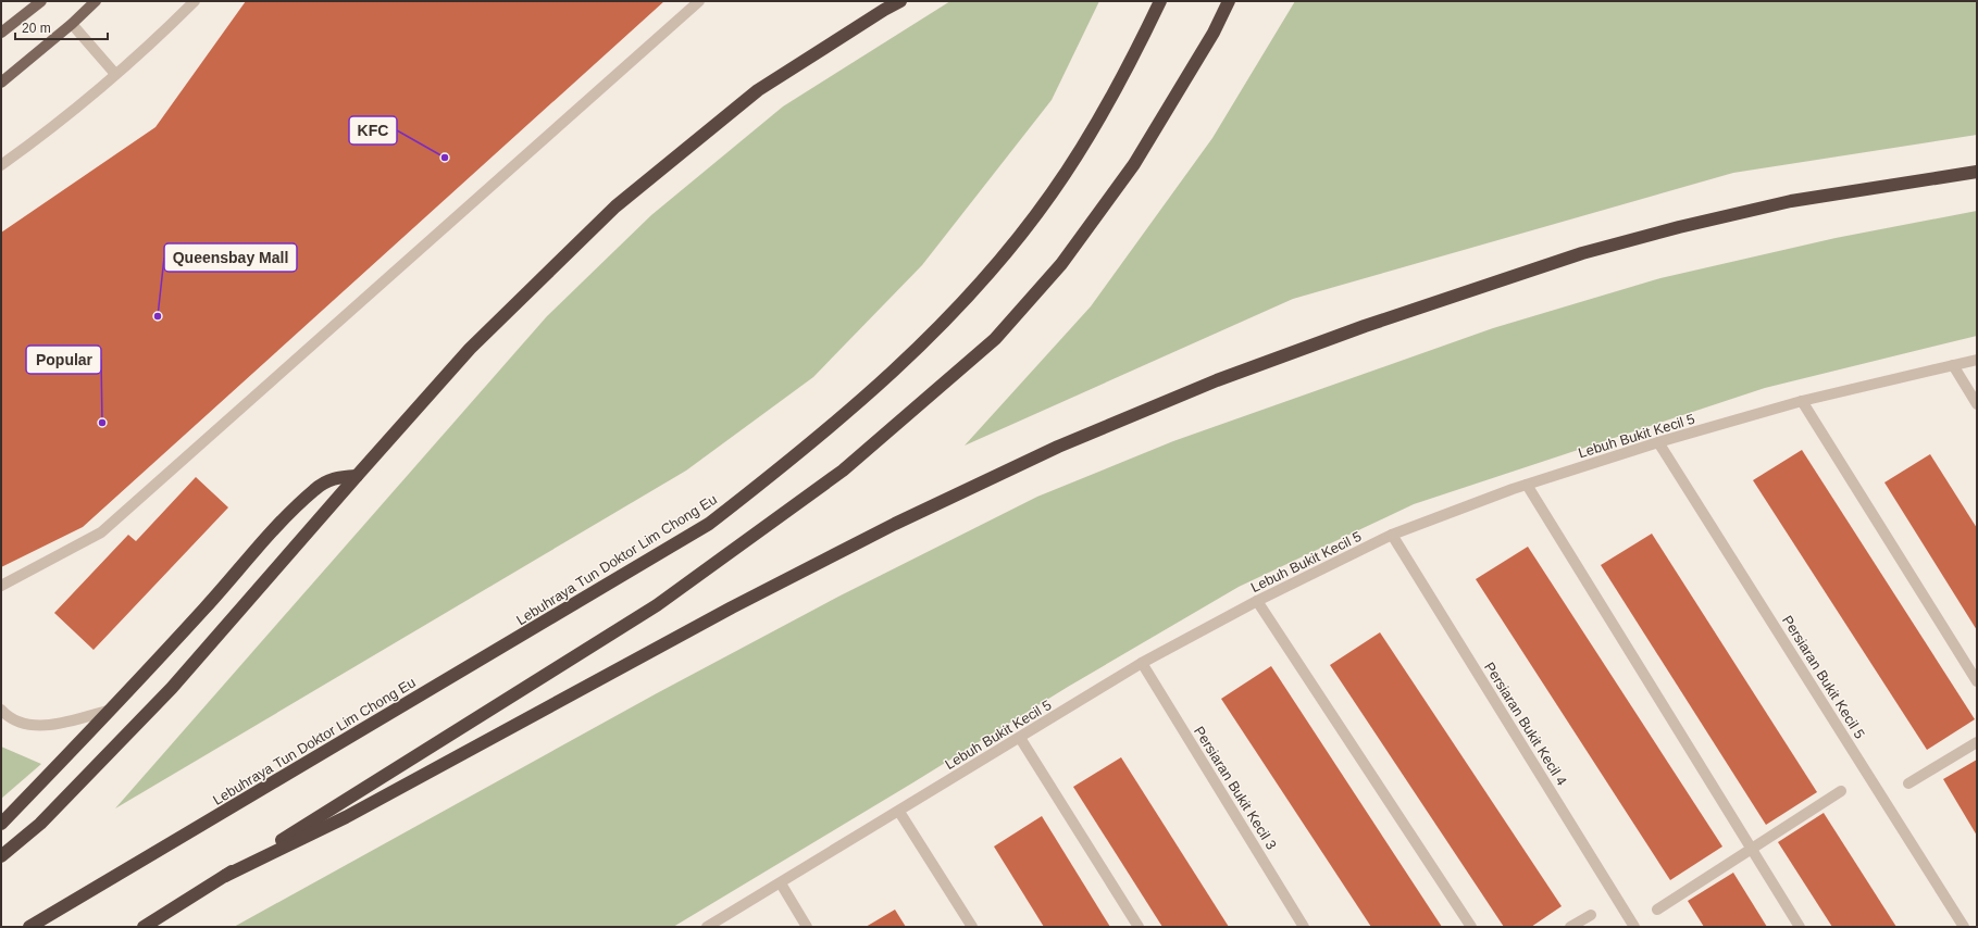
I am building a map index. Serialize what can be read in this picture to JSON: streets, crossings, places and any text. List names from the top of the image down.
{
  "streets": {
    "highway": ["Lebuhraya Tun Doktor Lim Chong Eu"],
    "street": [
      "Lebuh Bukit Kecil 5",
      "Persiaran Bukit Kecil 5",
      "Persiaran Bukit Kecil 4",
      "Persiaran Bukit Kecil 3"
    ]
  },
  "crossings": [
    ["Lebuh Bukit Kecil 5", "Persiaran Bukit Kecil 5"],
    ["Lebuh Bukit Kecil 5", "Persiaran Bukit Kecil 4"],
    ["Lebuh Bukit Kecil 5", "Persiaran Bukit Kecil 3"]
  ],
  "places": ["KFC", "Queensbay Mall", "Popular"],
  "scale_bar": "20 m"
}
